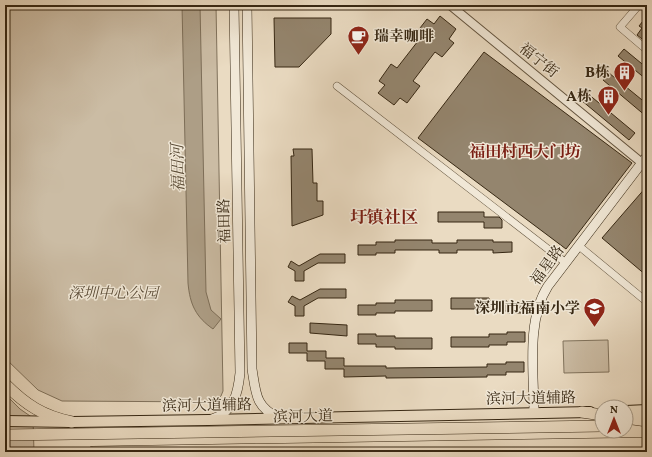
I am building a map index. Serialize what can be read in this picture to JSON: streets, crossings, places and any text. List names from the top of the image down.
{
  "streets": {
    "highway": ["滨河大道"],
    "main road": ["福田路", "福星路", "滨河大道辅路"],
    "street": ["福宁街"]
  },
  "crossings": [
    ["福宁街", "福星路"],
    ["福田路", "滨河大道辅路"],
    ["福星路", "滨河大道辅路"]
  ],
  "districts": ["福田村西大门坊", "圩镇社区"],
  "water": ["福田河"],
  "parks": ["深圳中心公园"],
  "places": {
    "cafe": ["瑞幸咖啡"],
    "building": ["B栋", "A栋"],
    "school or university": ["深圳市福南小学"]
  },
  "north": "top"
}
